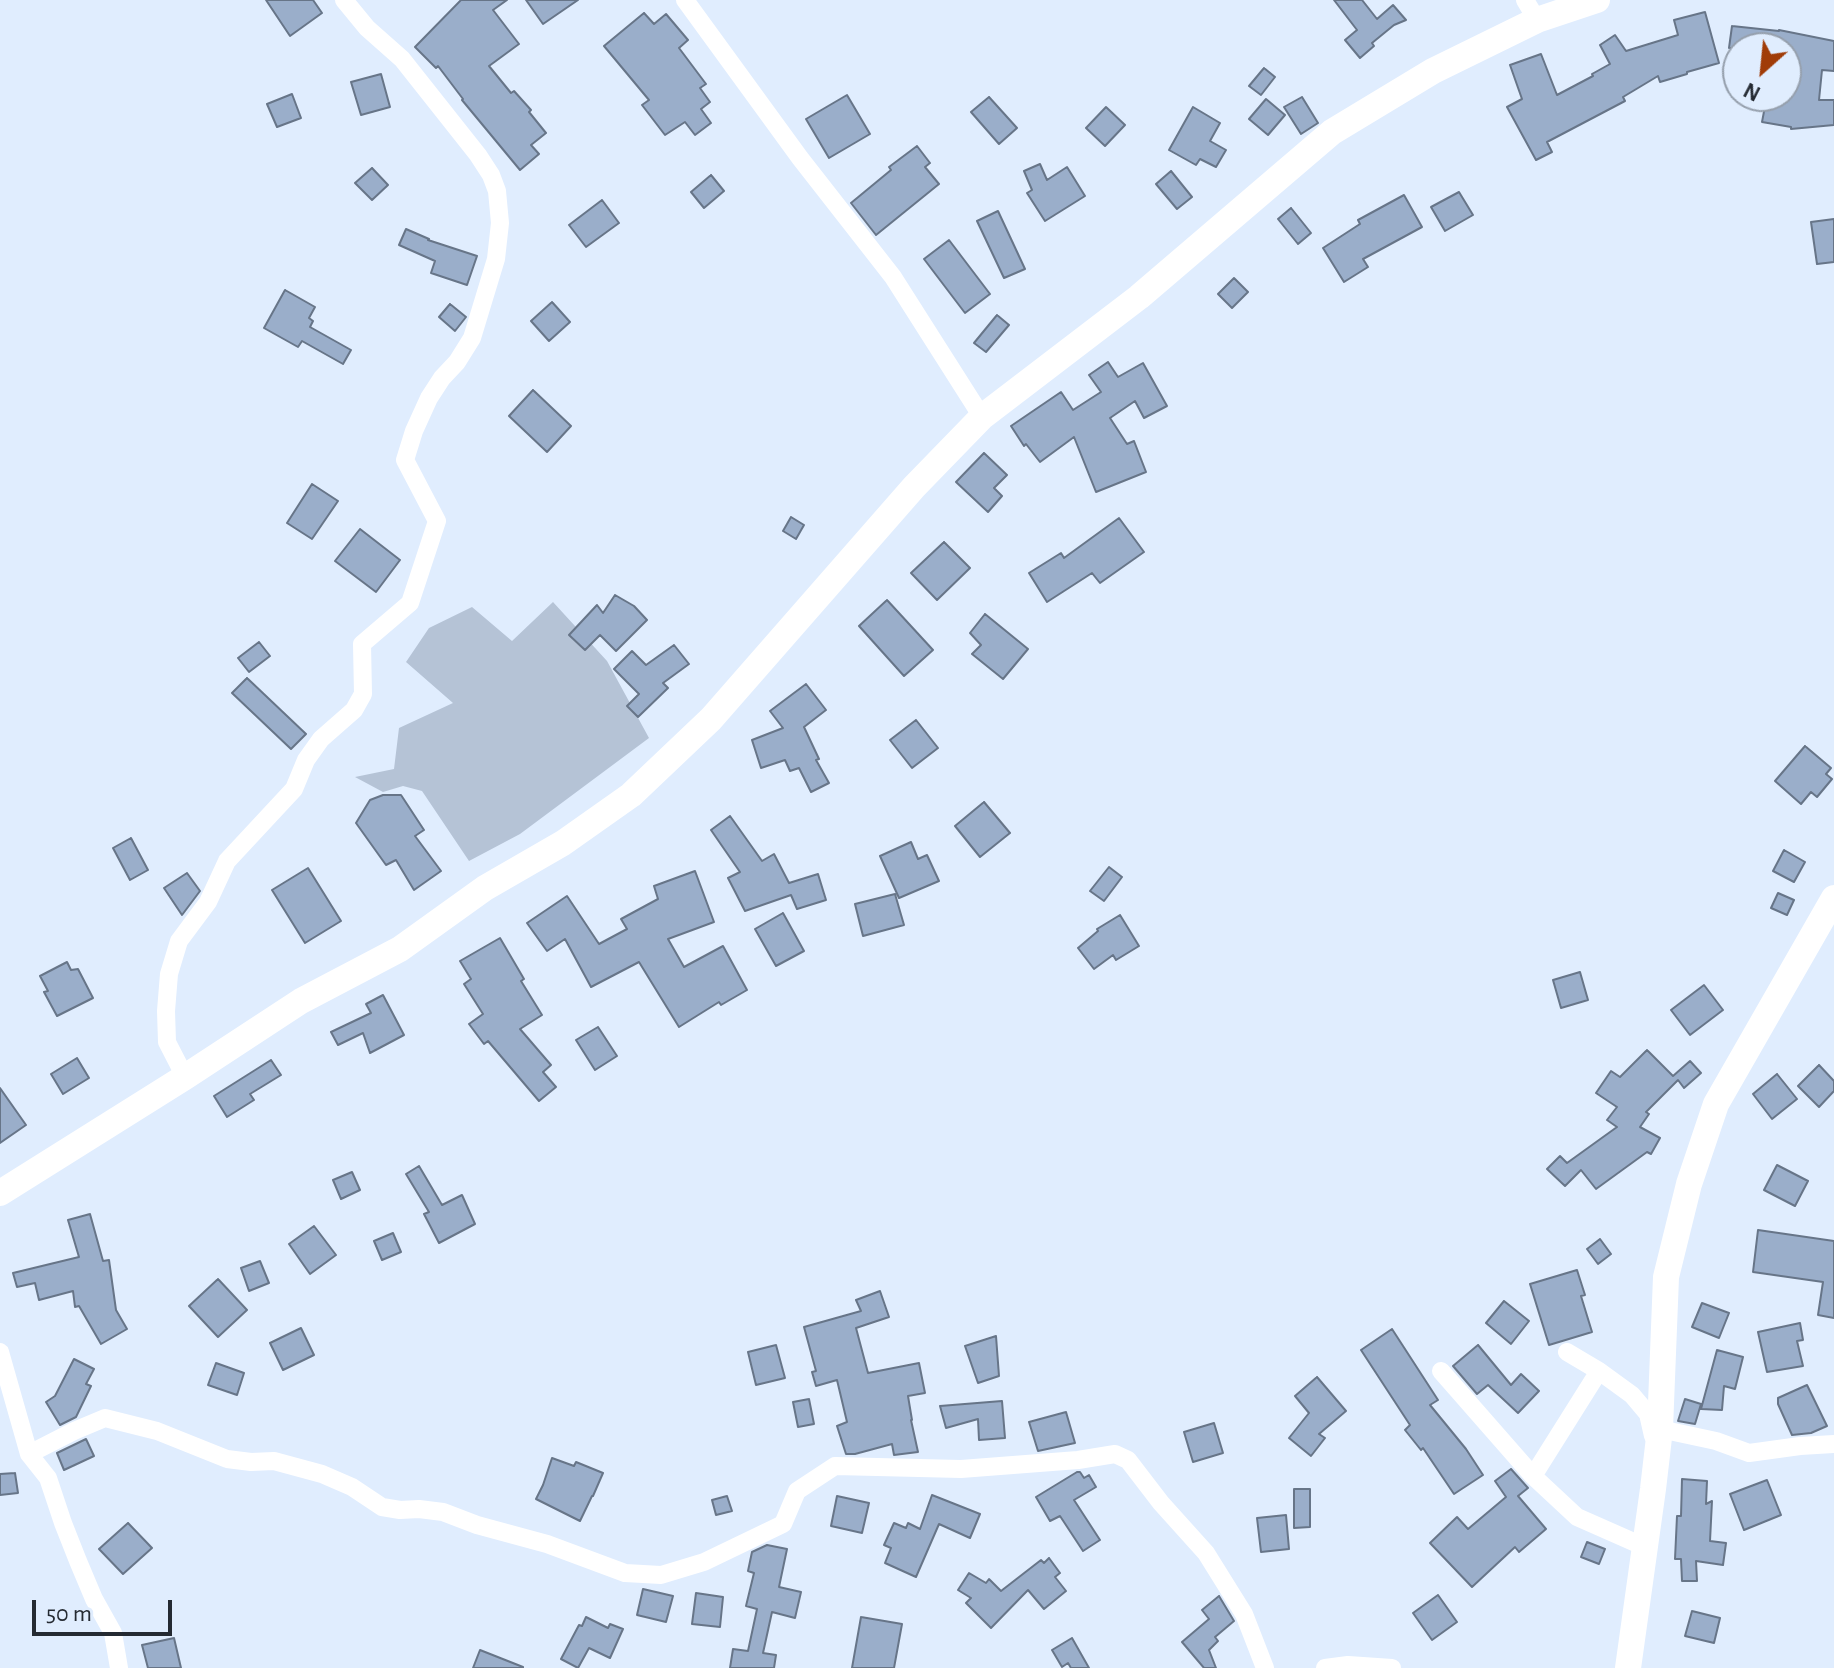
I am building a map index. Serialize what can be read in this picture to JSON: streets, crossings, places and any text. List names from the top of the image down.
{
  "scale_bar": "50 m",
  "north": "bottom left"
}
